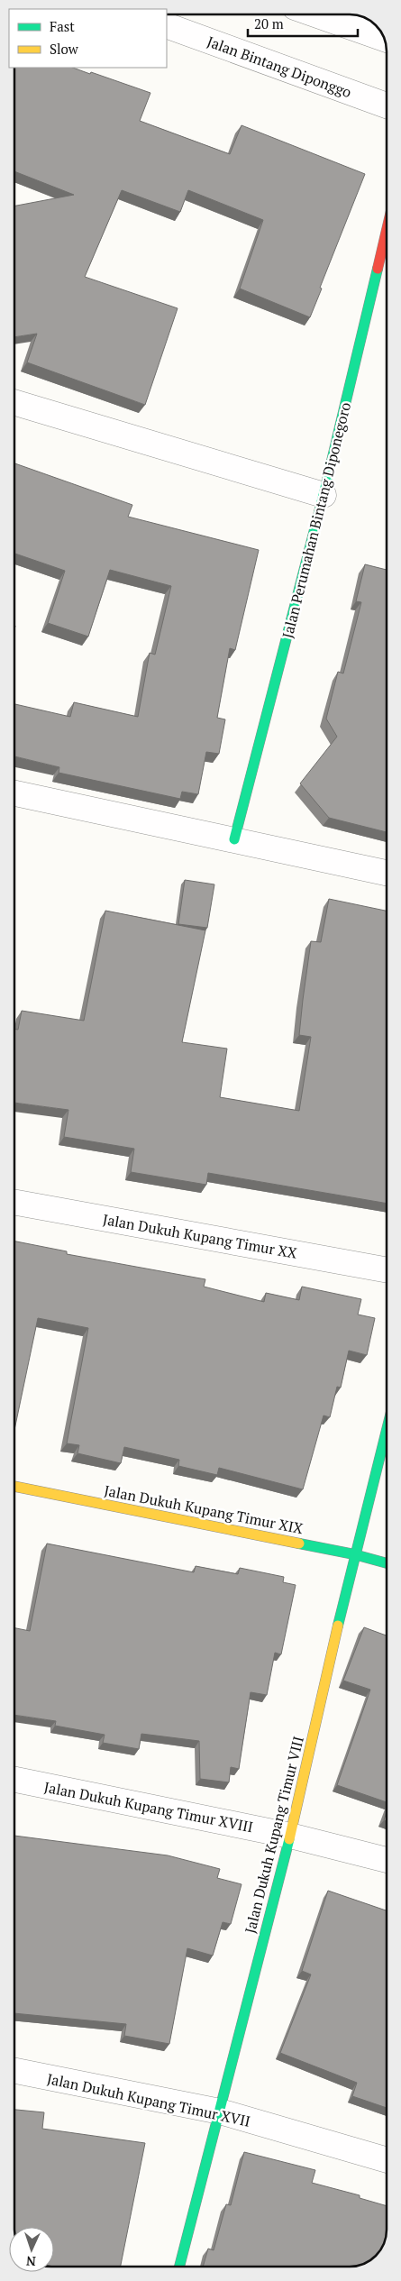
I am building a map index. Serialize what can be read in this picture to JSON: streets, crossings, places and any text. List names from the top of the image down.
{
  "streets": {
    "street": [
      "Jalan Bintang Diponggo",
      "Jalan Perumahan Bintang Diponegoro",
      "Jalan Dukuh Kupang Timur XX",
      "Jalan Dukuh Kupang Timur XIX",
      "Jalan Dukuh Kupang Timur XVIII",
      "Jalan Dukuh Kupang Timur VIII",
      "Jalan Dukuh Kupang Timur XVII"
    ]
  },
  "crossings": [
    ["Jalan Dukuh Kupang Timur XIX", "Jalan Dukuh Kupang Timur VIII"],
    ["Jalan Dukuh Kupang Timur XVIII", "Jalan Dukuh Kupang Timur VIII"],
    ["Jalan Dukuh Kupang Timur VIII", "Jalan Dukuh Kupang Timur XVII"]
  ],
  "legend": ["Fast", "Slow"],
  "scale_bar": "20 m",
  "north": "bottom"
}
